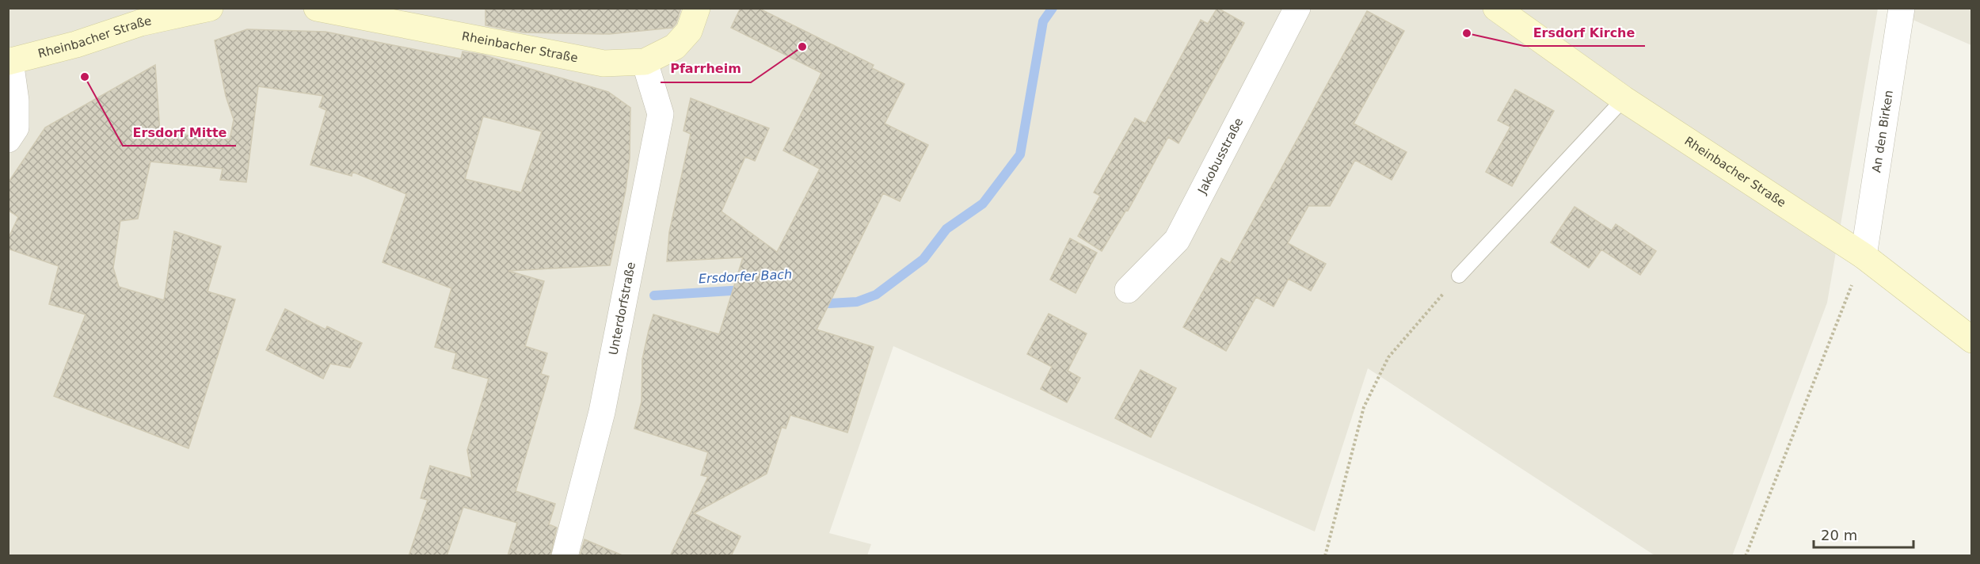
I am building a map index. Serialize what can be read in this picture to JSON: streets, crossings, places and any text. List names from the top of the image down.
{
  "streets": {
    "main road": ["Rheinbacher Straße"],
    "street": ["An den Birken", "Jakobusstraße", "Unterdorfstraße"]
  },
  "crossings": [
    ["Rheinbacher Straße", "An den Birken"],
    ["Rheinbacher Straße", "Unterdorfstraße"]
  ],
  "water": ["Ersdorfer Bach"],
  "places": ["Ersdorf Kirche", "Pfarrheim", "Ersdorf Mitte"],
  "scale_bar": "20 m"
}
